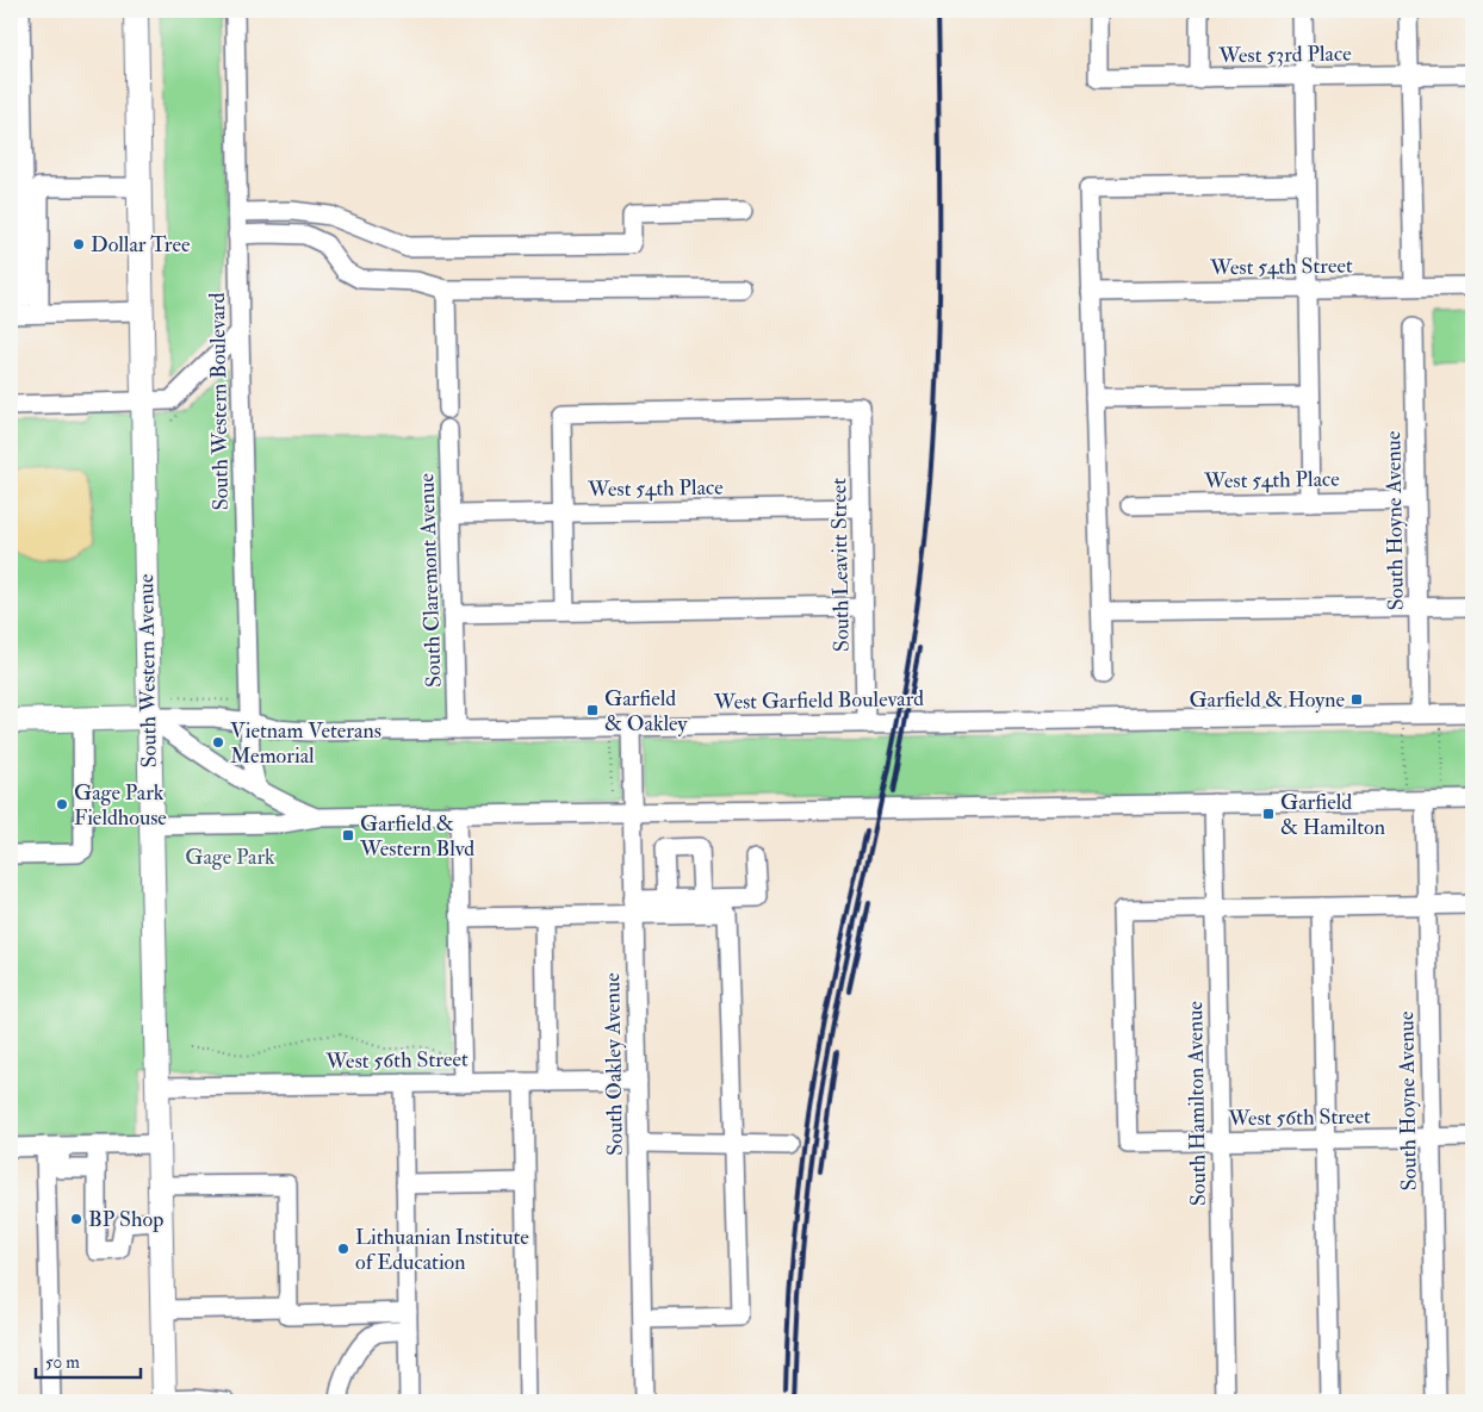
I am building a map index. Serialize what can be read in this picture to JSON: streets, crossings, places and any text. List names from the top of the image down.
{
  "streets": {
    "main road": ["South Western Avenue"],
    "street": [
      "West 53rd Place",
      "West 54th Street",
      "South Western Boulevard",
      "West 54th Place",
      "South Hoyne Avenue",
      "South Leavitt Street",
      "South Claremont Avenue",
      "West Garfield Boulevard",
      "West 56th Street",
      "South Oakley Avenue",
      "South Hamilton Avenue"
    ]
  },
  "crossings": [
    ["South Western Boulevard", "West Garfield Boulevard"],
    ["West 54th Place", "South Hoyne Avenue"],
    ["West 54th Place", "South Leavitt Street"],
    ["West 54th Place", "South Claremont Avenue"],
    ["South Hoyne Avenue", "West Garfield Boulevard"],
    ["South Hoyne Avenue", "West 56th Street"],
    ["South Leavitt Street", "West Garfield Boulevard"],
    ["South Claremont Avenue", "West Garfield Boulevard"],
    ["South Western Avenue", "West Garfield Boulevard"],
    ["South Western Avenue", "West 56th Street"],
    ["West Garfield Boulevard", "South Oakley Avenue"],
    ["West 56th Street", "South Oakley Avenue"],
    ["West 56th Street", "South Hamilton Avenue"]
  ],
  "parks": ["Gage Park"],
  "places": {
    "other": [
      "Dollar Tree",
      "Vietnam Veterans Memorial",
      "Gage Park Fieldhouse",
      "BP Shop",
      "Lithuanian Institute of Education"
    ],
    "transit": [
      "Garfield & Hoyne",
      "Garfield & Oakley",
      "Garfield & Hamilton",
      "Garfield & Western Blvd"
    ]
  },
  "scale_bar": "50 m"
}
